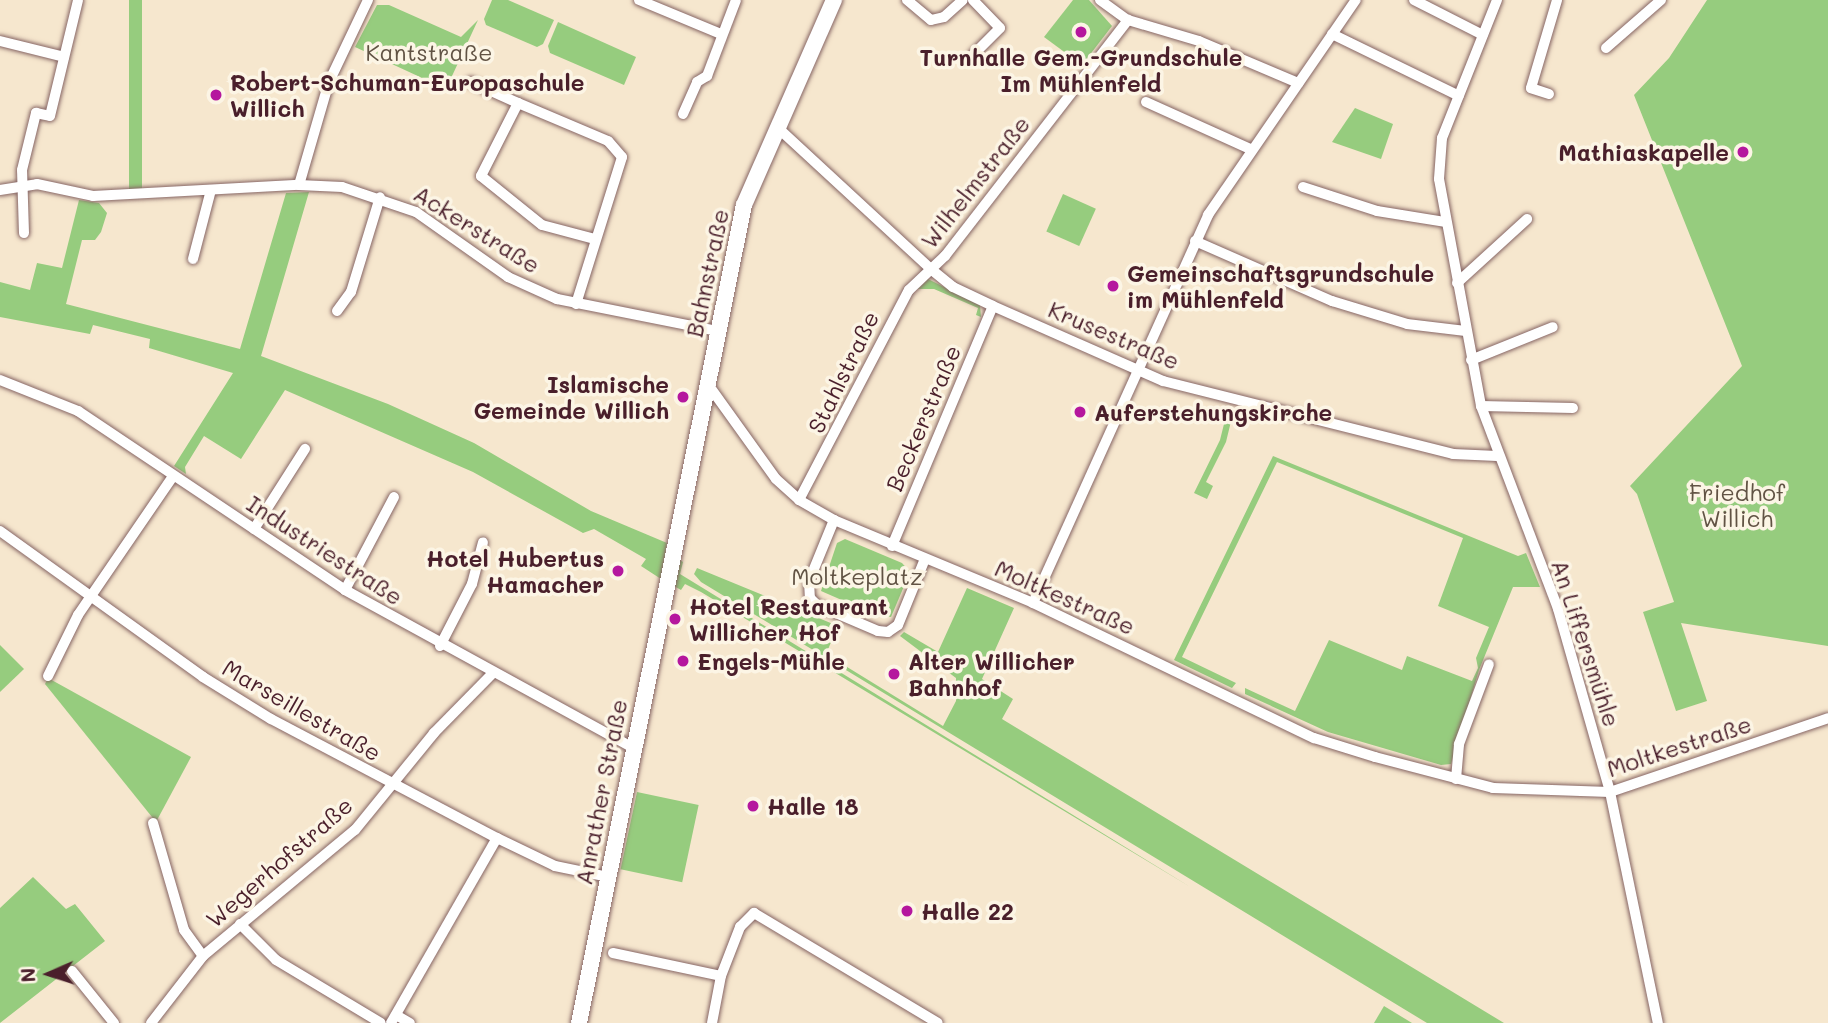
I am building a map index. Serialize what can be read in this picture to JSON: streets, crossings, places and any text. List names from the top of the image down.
{
  "streets": {
    "street": [
      "Wilhelmstraße",
      "Ackerstraße",
      "Bahnstraße",
      "Krusestraße",
      "Stahlstraße",
      "Beckerstraße",
      "Industriestraße",
      "Moltkestraße",
      "An Liffersmühle",
      "Marseillestraße",
      "Anrather Straße",
      "Wegerhofstraße"
    ]
  },
  "crossings": [
    ["Wilhelmstraße", "Krusestraße"],
    ["Wilhelmstraße", "Stahlstraße"],
    ["Ackerstraße", "Bahnstraße"],
    ["Bahnstraße", "Krusestraße"],
    ["Bahnstraße", "Moltkestraße"],
    ["Bahnstraße", "Anrather Straße"],
    ["Krusestraße", "Stahlstraße"],
    ["Krusestraße", "Beckerstraße"],
    ["Krusestraße", "An Liffersmühle"],
    ["Stahlstraße", "Moltkestraße"],
    ["Beckerstraße", "Moltkestraße"],
    ["Industriestraße", "Anrather Straße"],
    ["Industriestraße", "Wegerhofstraße"],
    ["Moltkestraße", "An Liffersmühle"],
    ["Marseillestraße", "Anrather Straße"],
    ["Marseillestraße", "Wegerhofstraße"]
  ],
  "parks": ["Kantstraße", "Friedhof Willich", "Moltkeplatz"],
  "places": [
    "Turnhalle Gem.-Grundschule Im Mühlenfeld",
    "Robert-Schuman-Europaschule Willich",
    "Mathiaskapelle",
    "Gemeinschaftsgrundschule im Mühlenfeld",
    "Islamische Gemeinde Willich",
    "Auferstehungskirche",
    "Hotel Hubertus Hamacher",
    "Hotel Restaurant Willicher Hof",
    "Engels-Mühle",
    "Alter Willicher Bahnhof",
    "Halle 18",
    "Halle 22"
  ],
  "north": "left"
}
